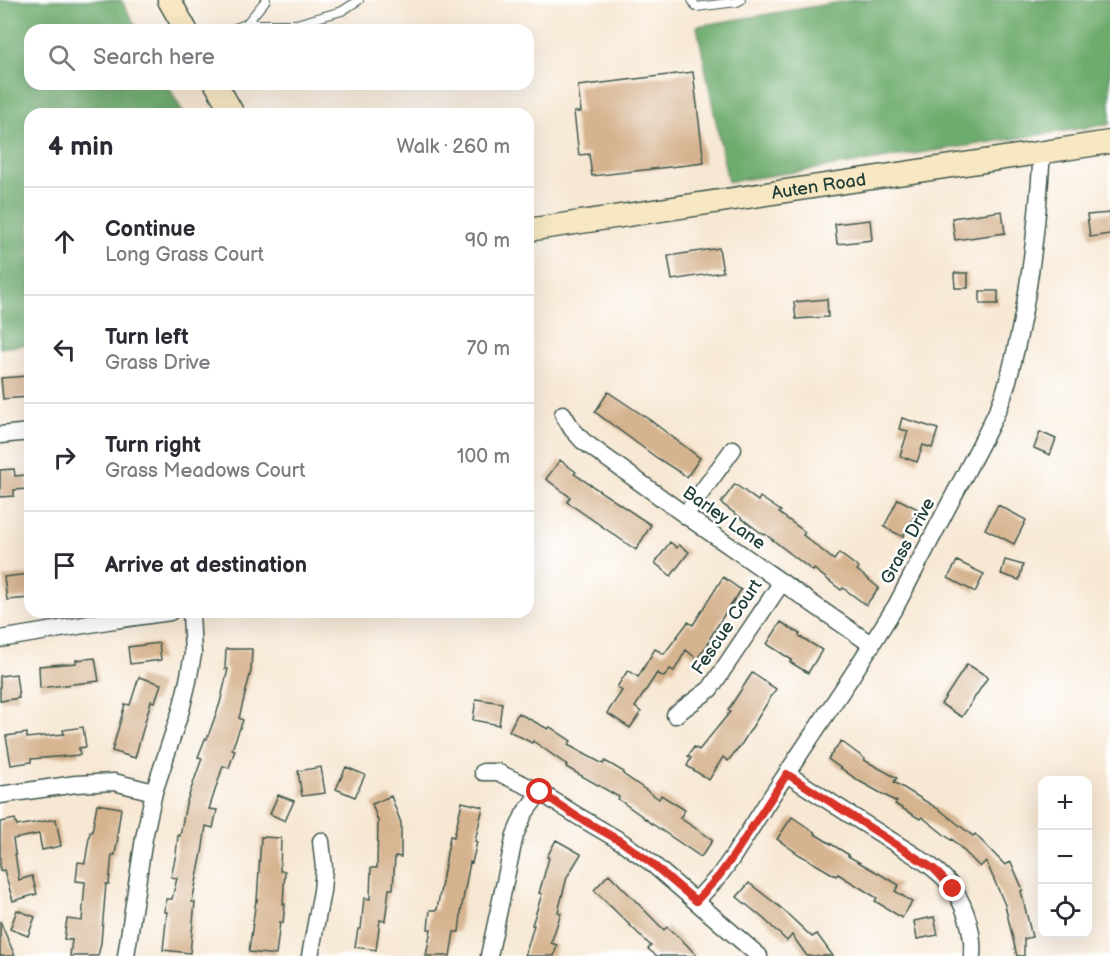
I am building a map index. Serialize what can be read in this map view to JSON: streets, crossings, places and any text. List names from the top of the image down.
{
  "streets": {
    "street": [
      "Auten Road",
      "Barley Lane",
      "Grass Drive",
      "Fescue Court"
    ]
  },
  "crossings": [
    ["Auten Road", "Grass Drive"],
    ["Barley Lane", "Grass Drive"],
    ["Barley Lane", "Fescue Court"]
  ],
  "page": {
    "search": "Search here",
    "heading": ["4 min", "Walk · 260 m"],
    "list": [
      ["Continue", "Long Grass Court", "90 m"],
      ["Turn left", "Grass Drive", "70 m"],
      ["Turn right", "Grass Meadows Court", "100 m"],
      "Arrive at destination"
    ],
    "map_buttons": ["+", "−"]
  }
}
